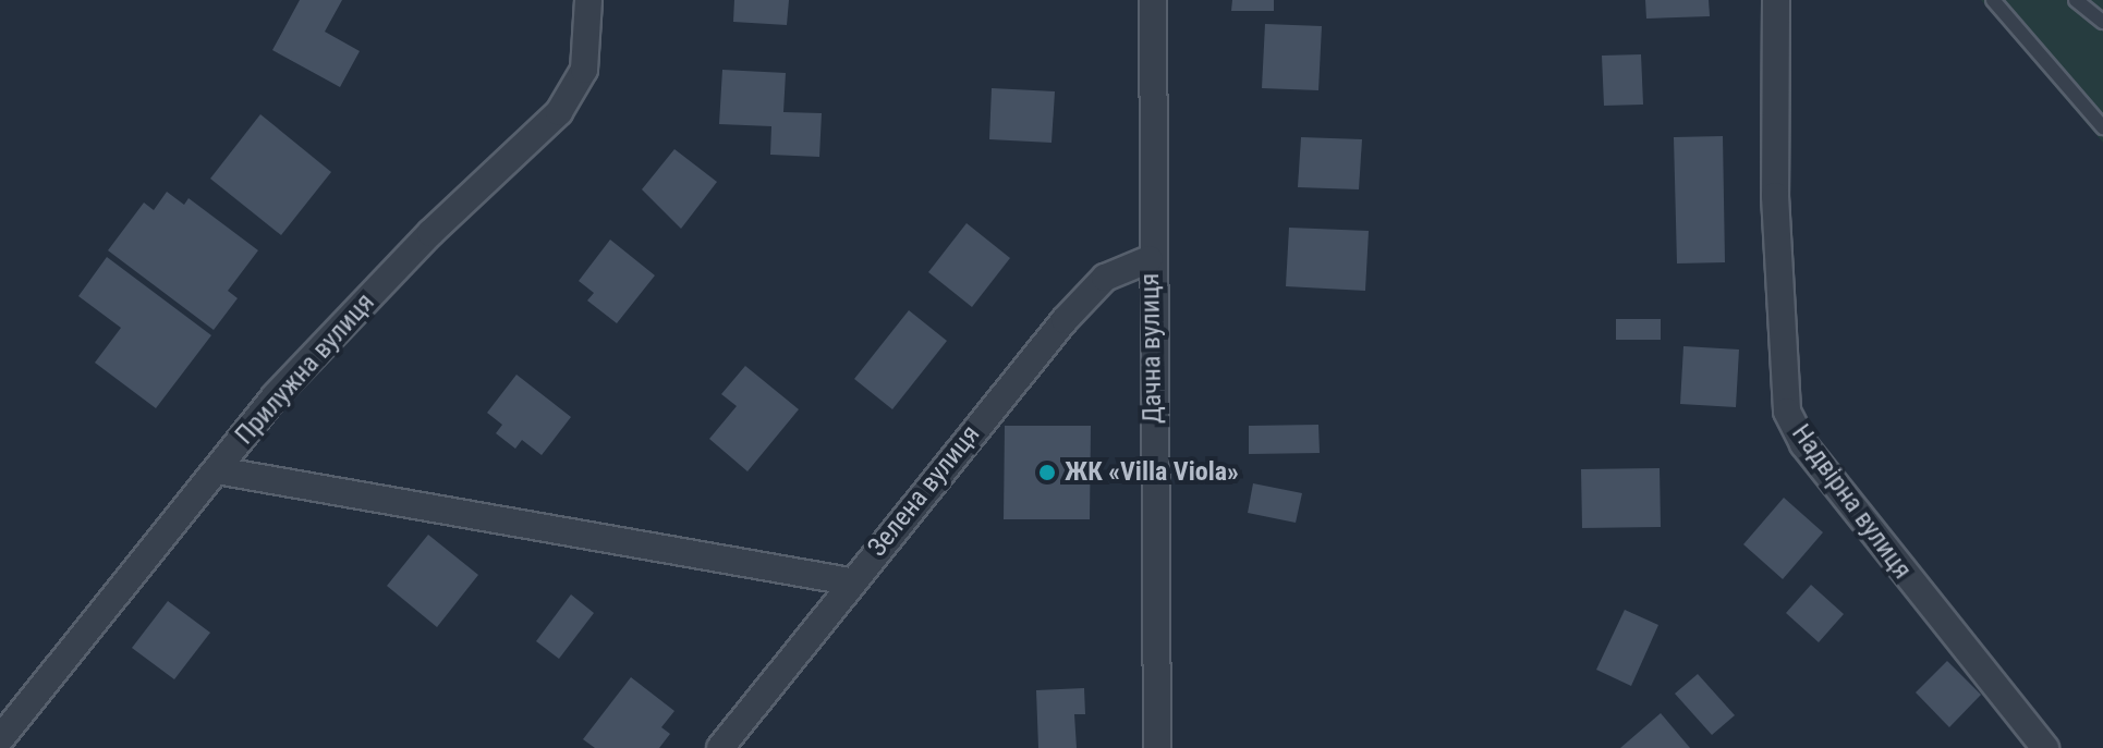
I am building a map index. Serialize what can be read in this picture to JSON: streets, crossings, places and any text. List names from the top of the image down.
{
  "streets": {
    "street": [
      "Дачна вулиця",
      "Прилужна вулиця",
      "Зелена вулиця",
      "Надвірна вулиця"
    ]
  },
  "crossings": [
    ["Дачна вулиця", "Зелена вулиця"]
  ],
  "places": ["ЖК «Villa Viola»"]
}
